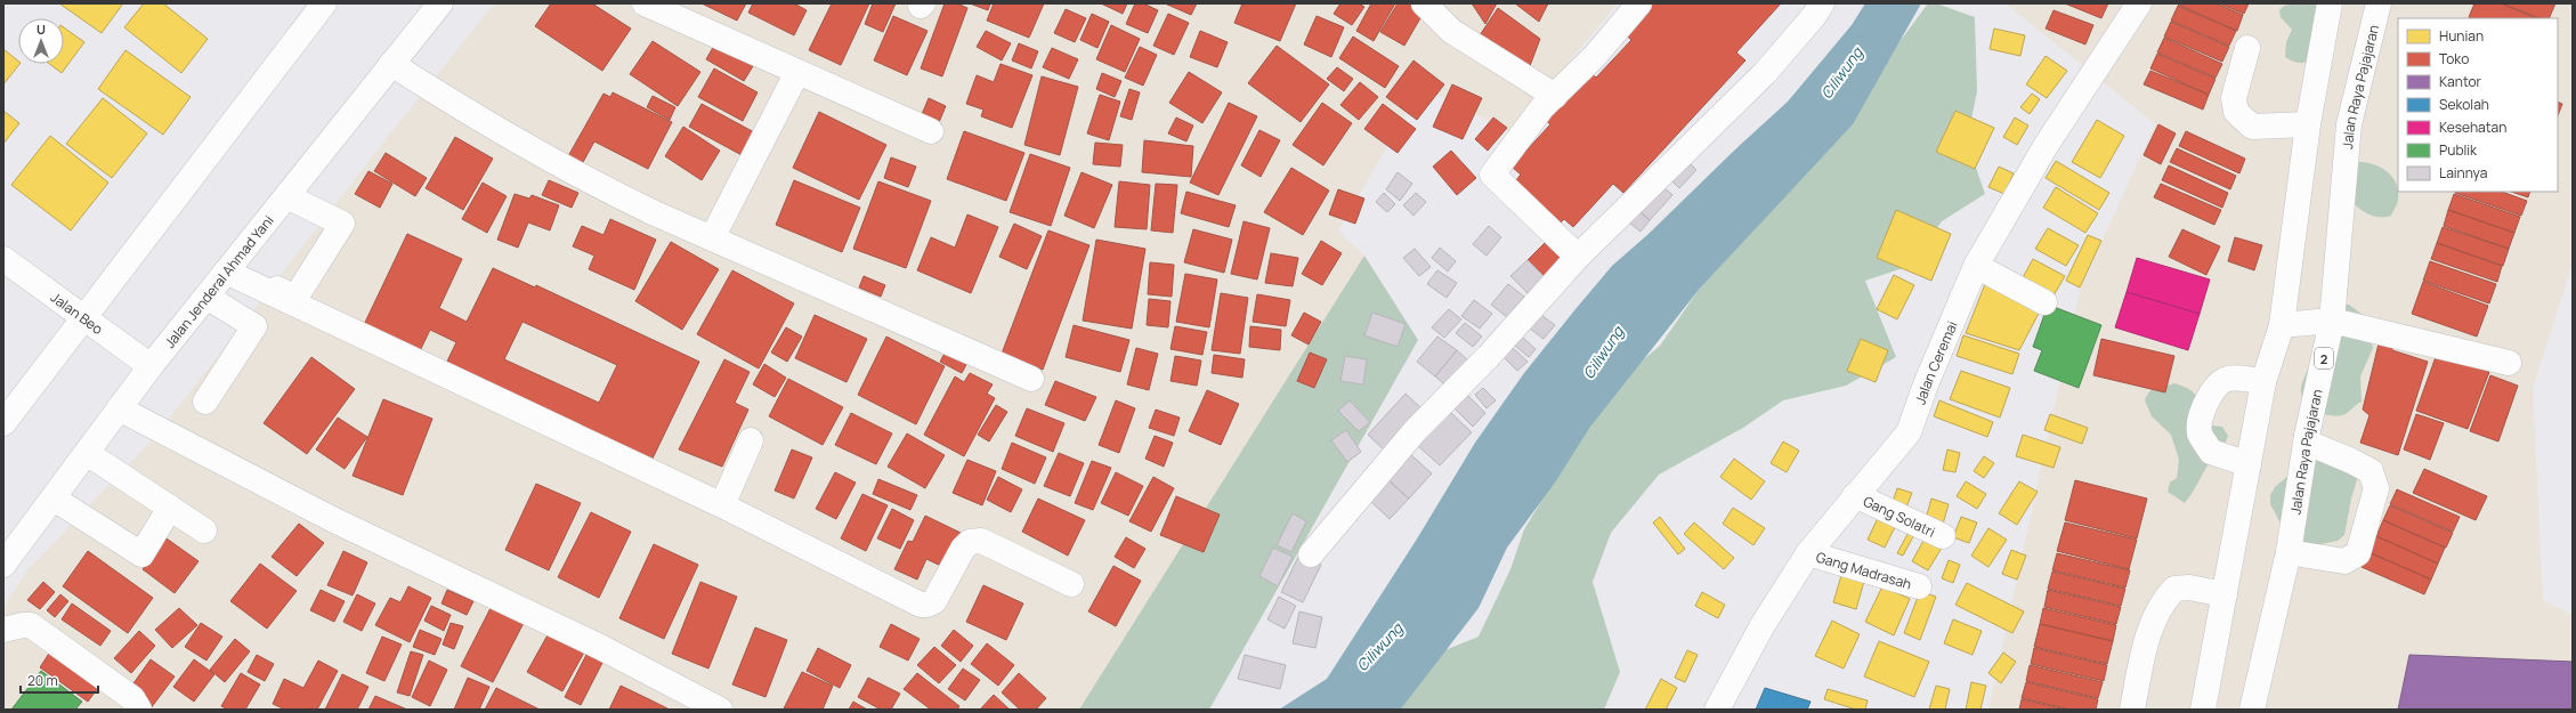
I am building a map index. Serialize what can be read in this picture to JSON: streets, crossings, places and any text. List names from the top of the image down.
{
  "streets": {
    "main road": [
      "Jalan Raya Pajajaran",
      "Jalan Jenderal Ahmad Yani",
      "Jalan Beo",
      "2",
      "Jalan Ceremai",
      "Gang Solatri",
      "Gang Madrasah"
    ]
  },
  "crossings": [
    ["Jalan Jenderal Ahmad Yani", "Jalan Beo"],
    ["Jalan Ceremai", "Gang Solatri"],
    ["Jalan Ceremai", "Gang Madrasah"]
  ],
  "water": ["Ciliwung"],
  "legend": [
    "Hunian",
    "Toko",
    "Kantor",
    "Sekolah",
    "Kesehatan",
    "Publik",
    "Lainnya"
  ],
  "scale_bar": "20 m",
  "north": "top"
}
